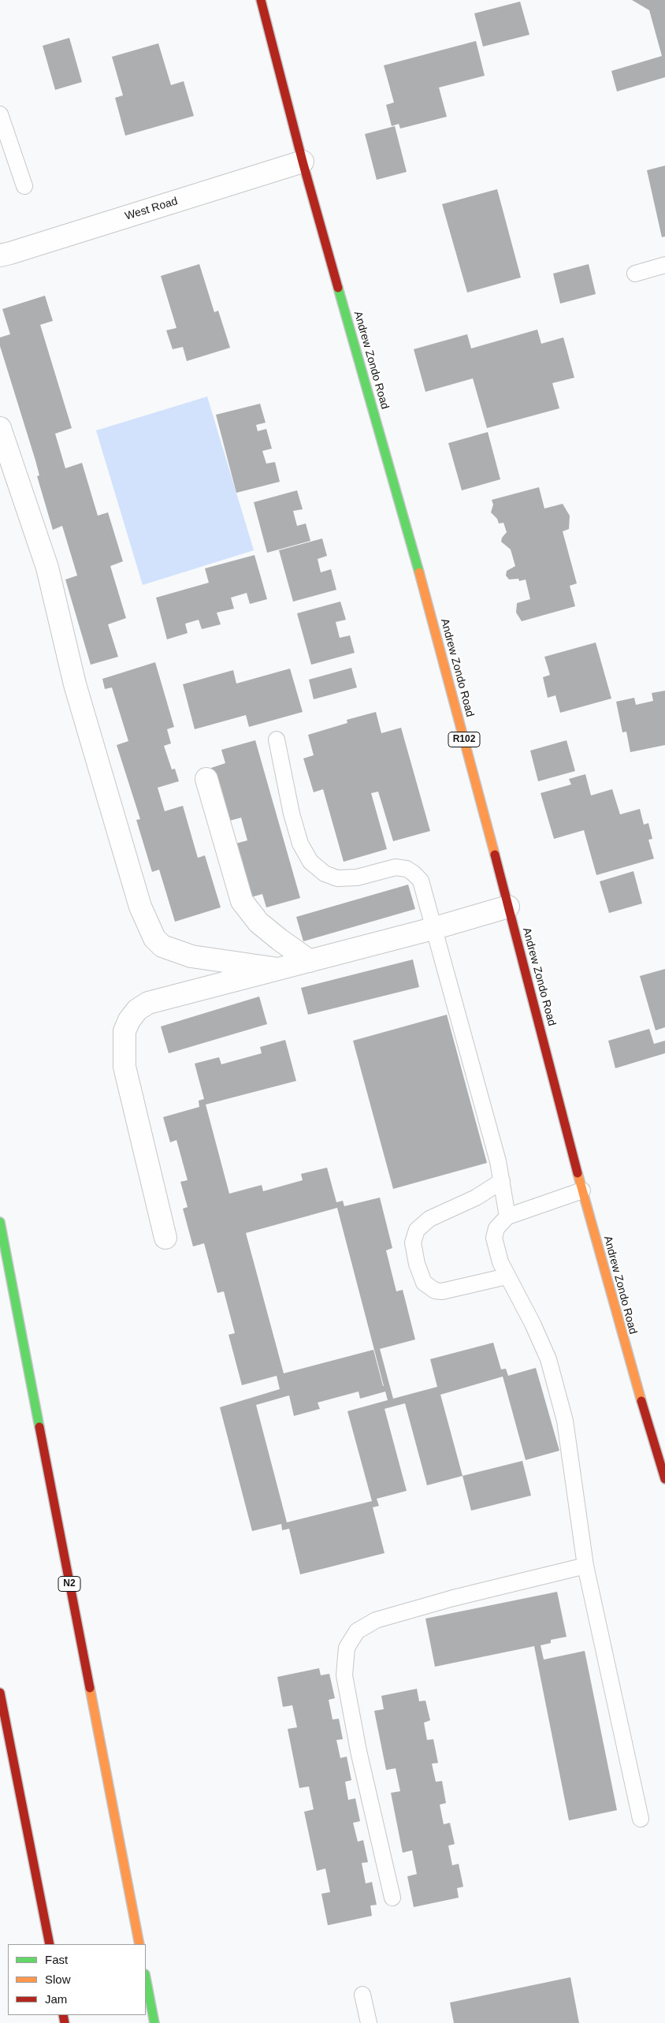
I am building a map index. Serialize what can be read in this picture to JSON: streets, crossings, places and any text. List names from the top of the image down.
{
  "streets": {
    "main road": ["Andrew Zondo Road", "R102", "N2"],
    "street": ["West Road"]
  },
  "crossings": [
    ["West Road", "Andrew Zondo Road"]
  ],
  "legend": ["Fast", "Slow", "Jam"]
}
